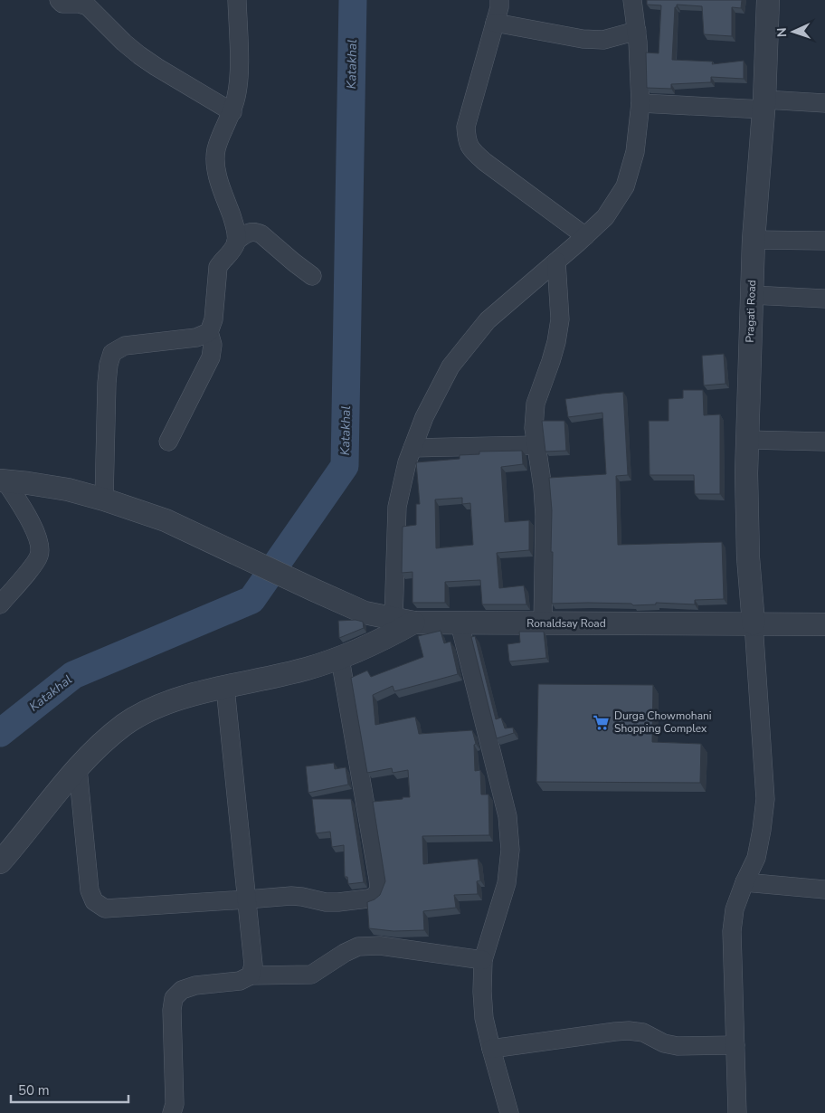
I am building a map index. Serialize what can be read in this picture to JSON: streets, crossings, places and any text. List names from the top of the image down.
{
  "streets": {
    "street": ["Pragati Road", "Ronaldsay Road"]
  },
  "crossings": [
    ["Pragati Road", "Ronaldsay Road"]
  ],
  "water": ["Katakhal"],
  "places": {
    "supermarket": ["Durga Chowmohani Shopping Complex"]
  },
  "scale_bar": "50 m",
  "north": "left"
}
